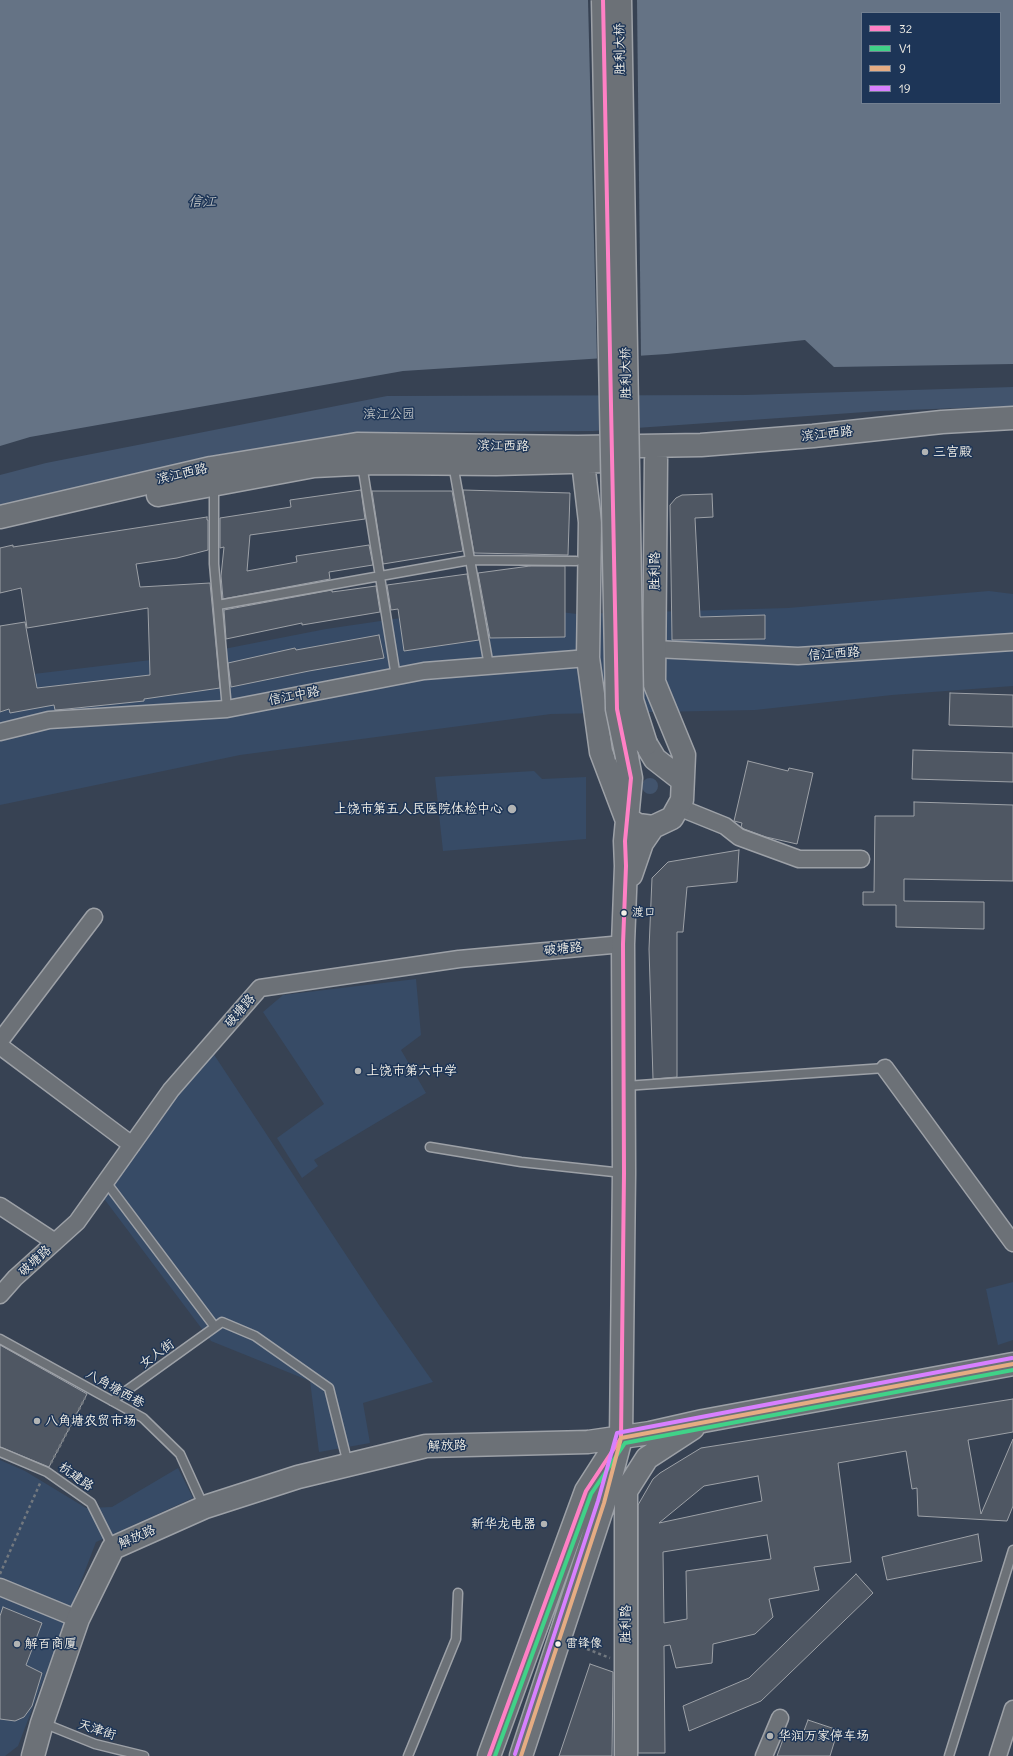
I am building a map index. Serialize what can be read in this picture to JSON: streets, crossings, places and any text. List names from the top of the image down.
{
  "streets": {
    "main road": [
      "胜利大桥",
      "滨江西路",
      "胜利路",
      "解放路"
    ],
    "street": ["信江西路", "信江中路", "破塘路"],
    "lane": [
      "女人街",
      "八角塘西巷",
      "杭建路",
      "天津街"
    ]
  },
  "crossings": [
    ["胜利大桥", "胜利路"],
    ["滨江西路", "胜利路"],
    ["胜利路", "信江西路"],
    ["胜利路", "解放路"],
    ["女人街", "八角塘西巷"],
    ["八角塘西巷", "解放路"],
    ["解放路", "杭建路"],
    ["解放路", "天津街"]
  ],
  "water": ["信江"],
  "parks": ["滨江公园"],
  "places": [
    "三宫殿",
    "上饶市第五人民医院体检中心",
    "渡口",
    "上饶市第六中学",
    "八角塘农贸市场",
    "新华龙电器",
    "解百商厦",
    "雷锋像",
    "华润万家停车场"
  ],
  "lines": [
    "transit line 32",
    "transit line 19",
    "transit line 9",
    "transit line V1"
  ],
  "legend": [
    "32",
    "V1",
    "9",
    "19"
  ]
}
